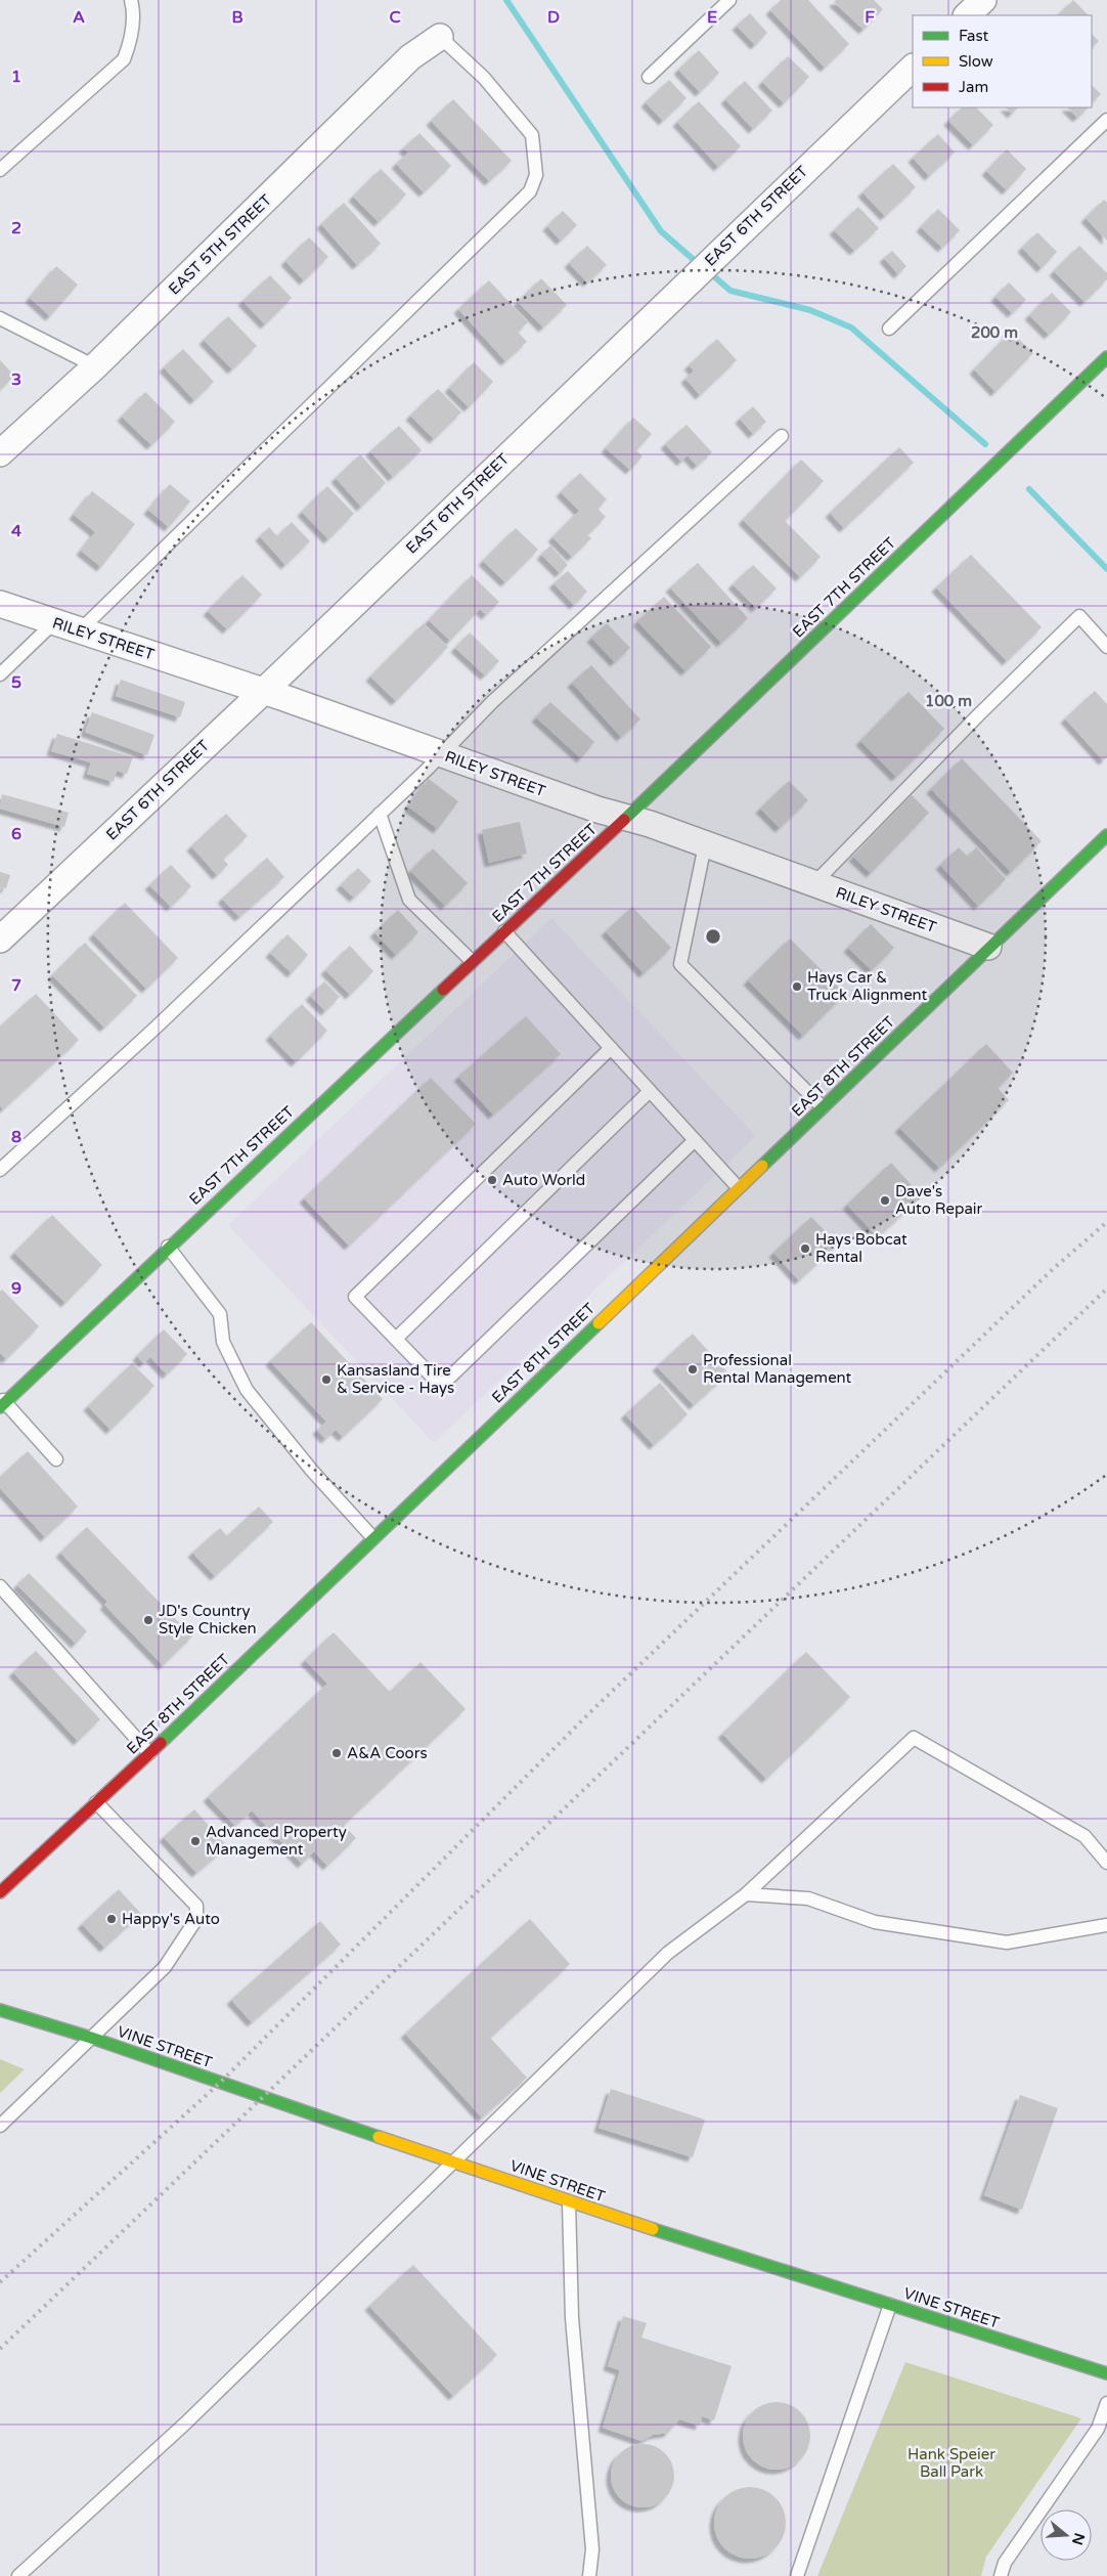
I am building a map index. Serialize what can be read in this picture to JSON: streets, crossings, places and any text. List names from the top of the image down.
{
  "streets": {
    "main road": ["EAST 7TH STREET", "EAST 8TH STREET", "VINE STREET"],
    "street": ["EAST 6TH STREET", "EAST 5TH STREET", "RILEY STREET"]
  },
  "crossings": [
    ["EAST 6TH STREET", "RILEY STREET"],
    ["EAST 7TH STREET", "RILEY STREET"],
    ["RILEY STREET", "EAST 8TH STREET"]
  ],
  "parks": ["Hank Speier Ball Park"],
  "places": [
    "Hays Car & Truck Alignment",
    "Auto World",
    "Dave's Auto Repair",
    "Hays Bobcat Rental",
    "Professional Rental Management",
    "Kansasland Tire & Service - Hays",
    "JD's Country Style Chicken",
    "A&A Coors",
    "Advanced Property Management",
    "Happy's Auto"
  ],
  "legend": ["Fast", "Slow", "Jam"],
  "north": "right",
  "grid": {
    "columns": [
      "A",
      "B",
      "C",
      "D",
      "E",
      "F"
    ],
    "rows": [
      "1",
      "2",
      "3",
      "4",
      "5",
      "6",
      "7",
      "8",
      "9"
    ]
  },
  "rings": ["200 m", "100 m"]
}
